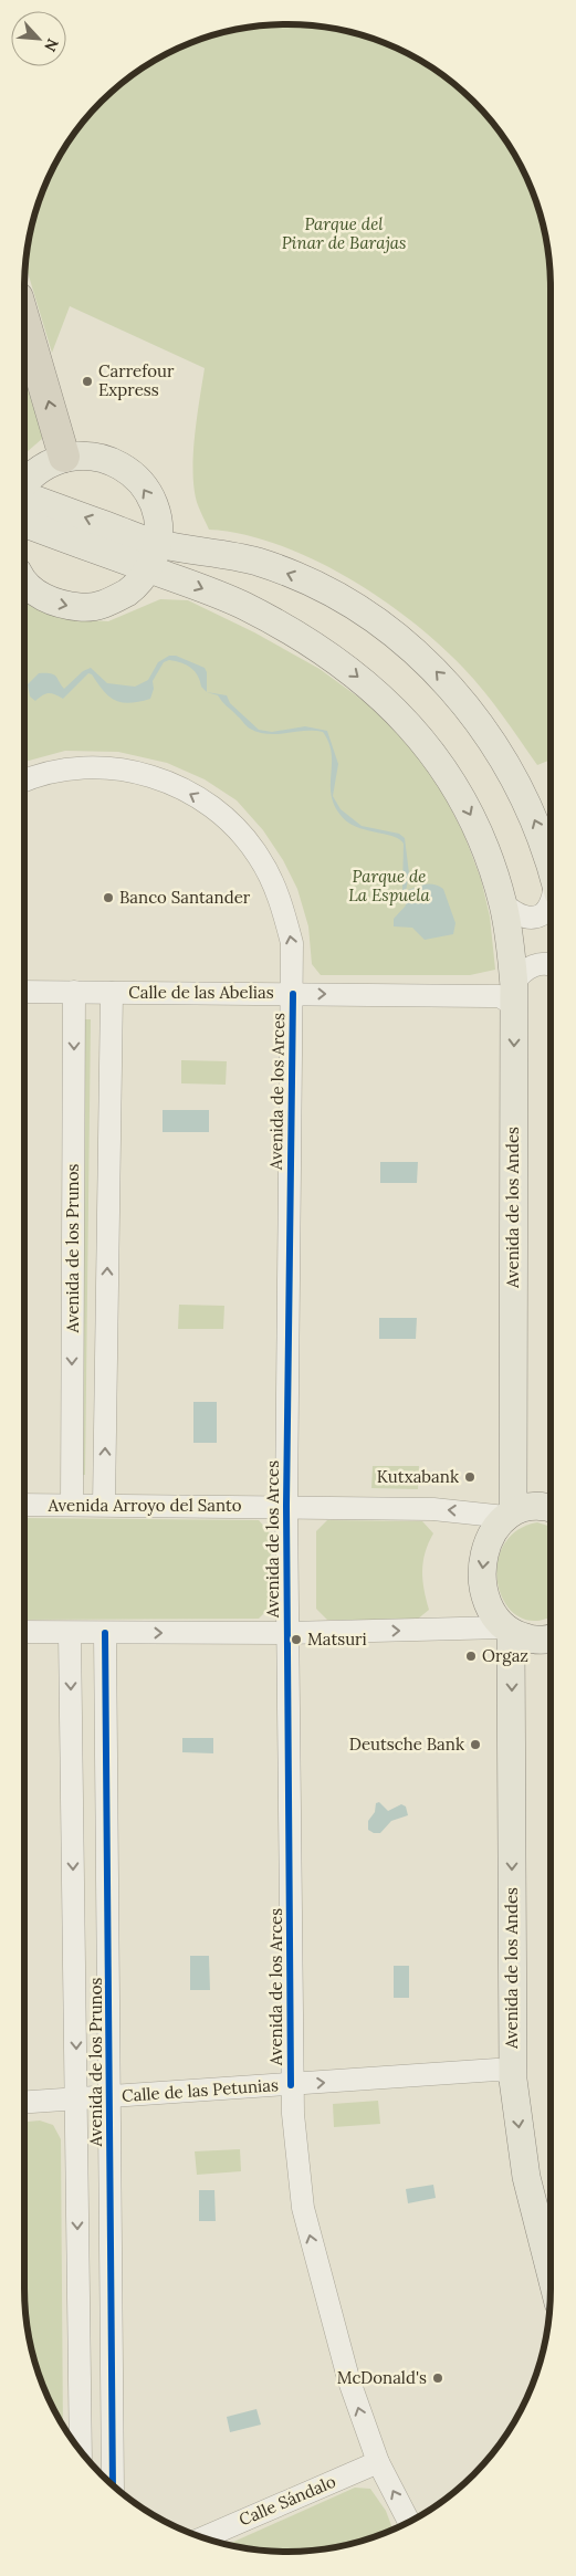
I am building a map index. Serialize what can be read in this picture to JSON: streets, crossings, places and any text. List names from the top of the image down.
{
  "streets": {
    "main road": ["Avenida de los Andes"],
    "street": [
      "Calle de las Abelias",
      "Avenida de los Arces",
      "Avenida de los Prunos",
      "Avenida Arroyo del Santo",
      "Calle de las Petunias",
      "Calle Sándalo"
    ]
  },
  "crossings": [
    ["Calle de las Abelias", "Avenida de los Arces"],
    ["Calle de las Abelias", "Avenida de los Andes"],
    ["Calle de las Abelias", "Avenida de los Prunos"],
    ["Avenida de los Arces", "Avenida Arroyo del Santo"],
    ["Avenida de los Arces", "Calle de las Petunias"],
    ["Avenida de los Arces", "Calle Sándalo"],
    ["Avenida de los Andes", "Avenida Arroyo del Santo"],
    ["Avenida de los Andes", "Calle de las Petunias"],
    ["Avenida de los Prunos", "Avenida Arroyo del Santo"],
    ["Avenida de los Prunos", "Calle de las Petunias"]
  ],
  "one_way": [
    "Calle de las Abelias",
    "Avenida de los Arces",
    "Avenida de los Andes",
    "Calle de las Petunias"
  ],
  "parks": ["Parque del Pinar de Barajas", "Parque de La Espuela"],
  "places": [
    "Carrefour Express",
    "Banco Santander",
    "Kutxabank",
    "Matsuri",
    "Orgaz",
    "Deutsche Bank",
    "McDonald's"
  ],
  "north": "bottom right"
}
